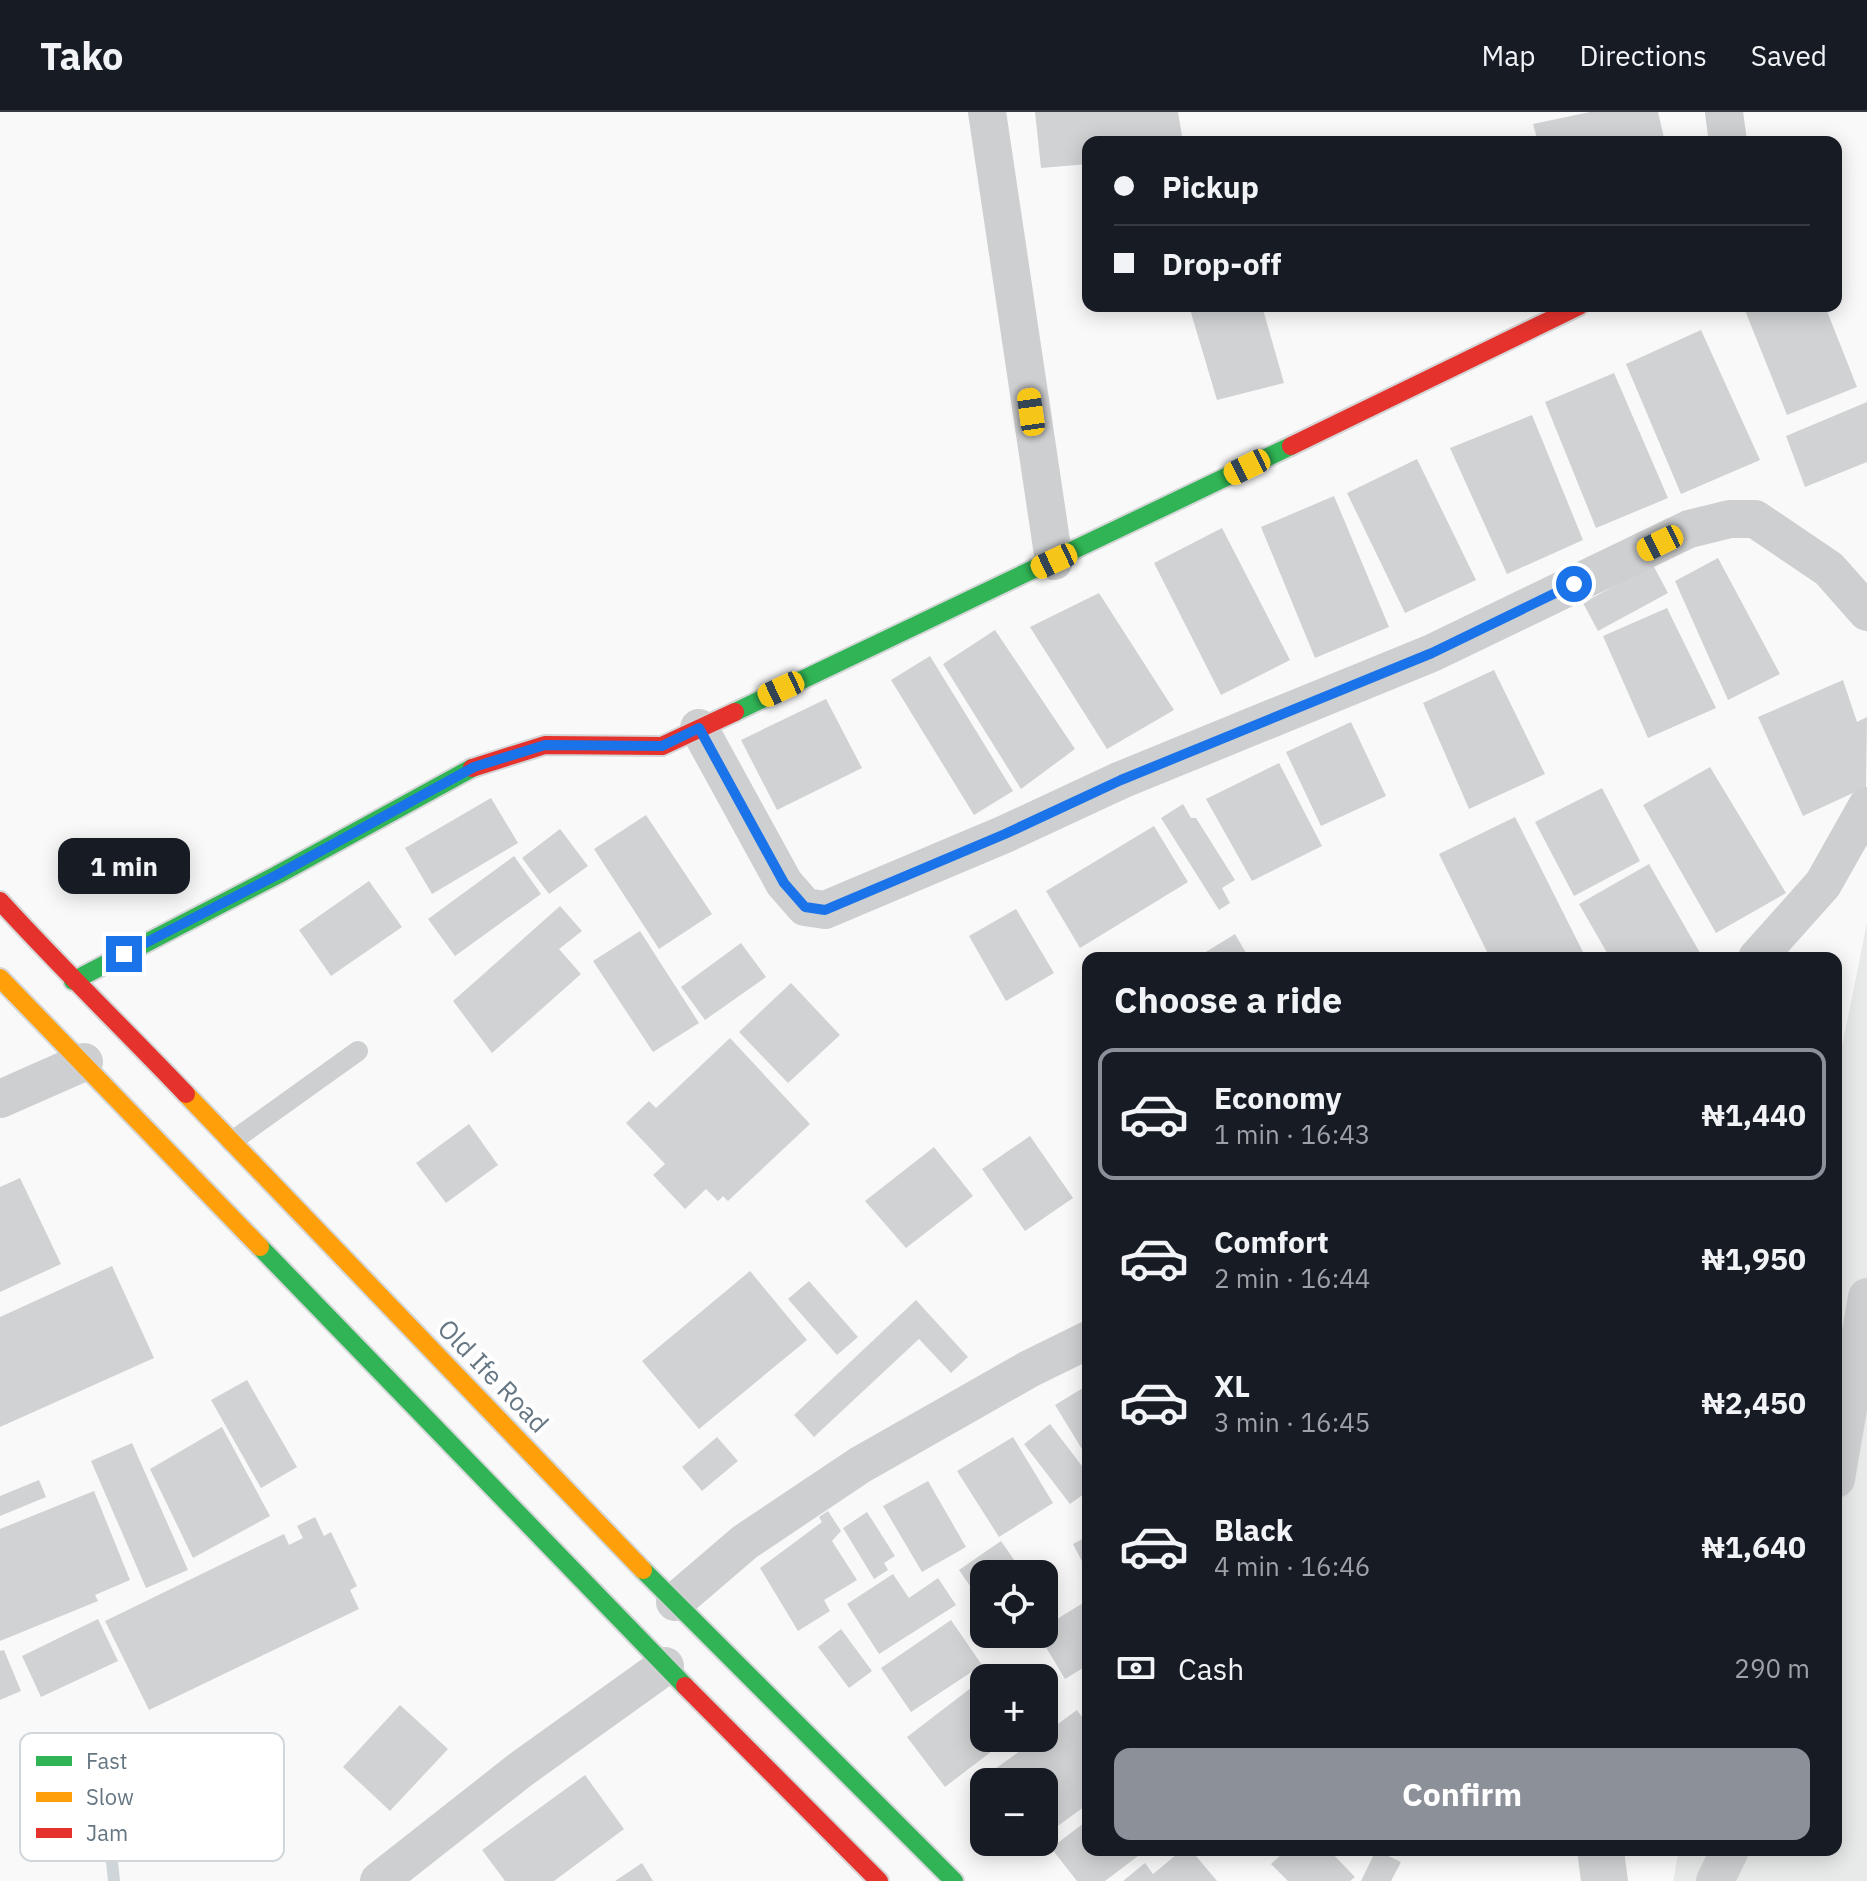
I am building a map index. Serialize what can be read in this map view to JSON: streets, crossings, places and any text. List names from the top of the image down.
{
  "streets": {
    "main road": ["Old Ife Road"]
  },
  "legend": ["Fast", "Slow", "Jam"],
  "page": {
    "header": "Tako",
    "nav": ["Map", "Directions", "Saved"],
    "banner": ["Pickup", "Drop-off"],
    "bubble": "1 min",
    "heading": "Choose a ride",
    "list": [
      {
        "name": "Economy",
        "note": "1 min · 16:43",
        "value": "₦1,440"
      },
      {
        "name": "Comfort",
        "note": "2 min · 16:44",
        "value": "₦1,950"
      },
      {
        "name": "XL",
        "note": "3 min · 16:45",
        "value": "₦2,450"
      },
      {
        "name": "Black",
        "note": "4 min · 16:46",
        "value": "₦1,640"
      }
    ],
    "map_buttons": ["+", "−"],
    "pay": ["Cash", "290 m"],
    "buttons": "Confirm"
  }
}
